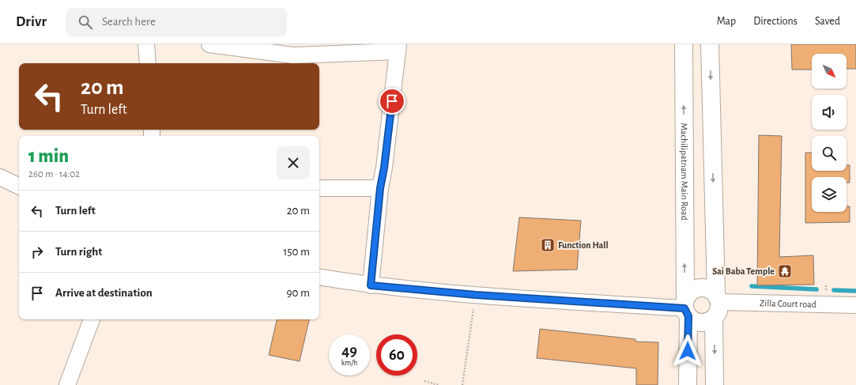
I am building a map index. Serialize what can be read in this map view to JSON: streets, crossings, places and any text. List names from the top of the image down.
{
  "streets": {
    "main road": ["Machilipatnam Main Road"],
    "street": ["Zilla Court road"]
  },
  "crossings": [
    ["Machilipatnam Main Road", "Zilla Court road"]
  ],
  "places": {
    "building": ["Function Hall"],
    "temple": ["Sai Baba Temple"]
  },
  "north": "bottom right",
  "page": {
    "header": "Drivr",
    "search": "Search here",
    "nav": ["Map", "Directions", "Saved"],
    "turn": ["20 m", "Turn left"],
    "heading": ["1 min", "260 m · 14:02"],
    "list": [
      {
        "name": "Turn left",
        "value": "20 m"
      },
      {
        "name": "Turn right",
        "value": "150 m"
      },
      {
        "name": "Arrive at destination",
        "value": "90 m"
      }
    ],
    "speed": "49 km/h",
    "limit": "60"
  }
}
